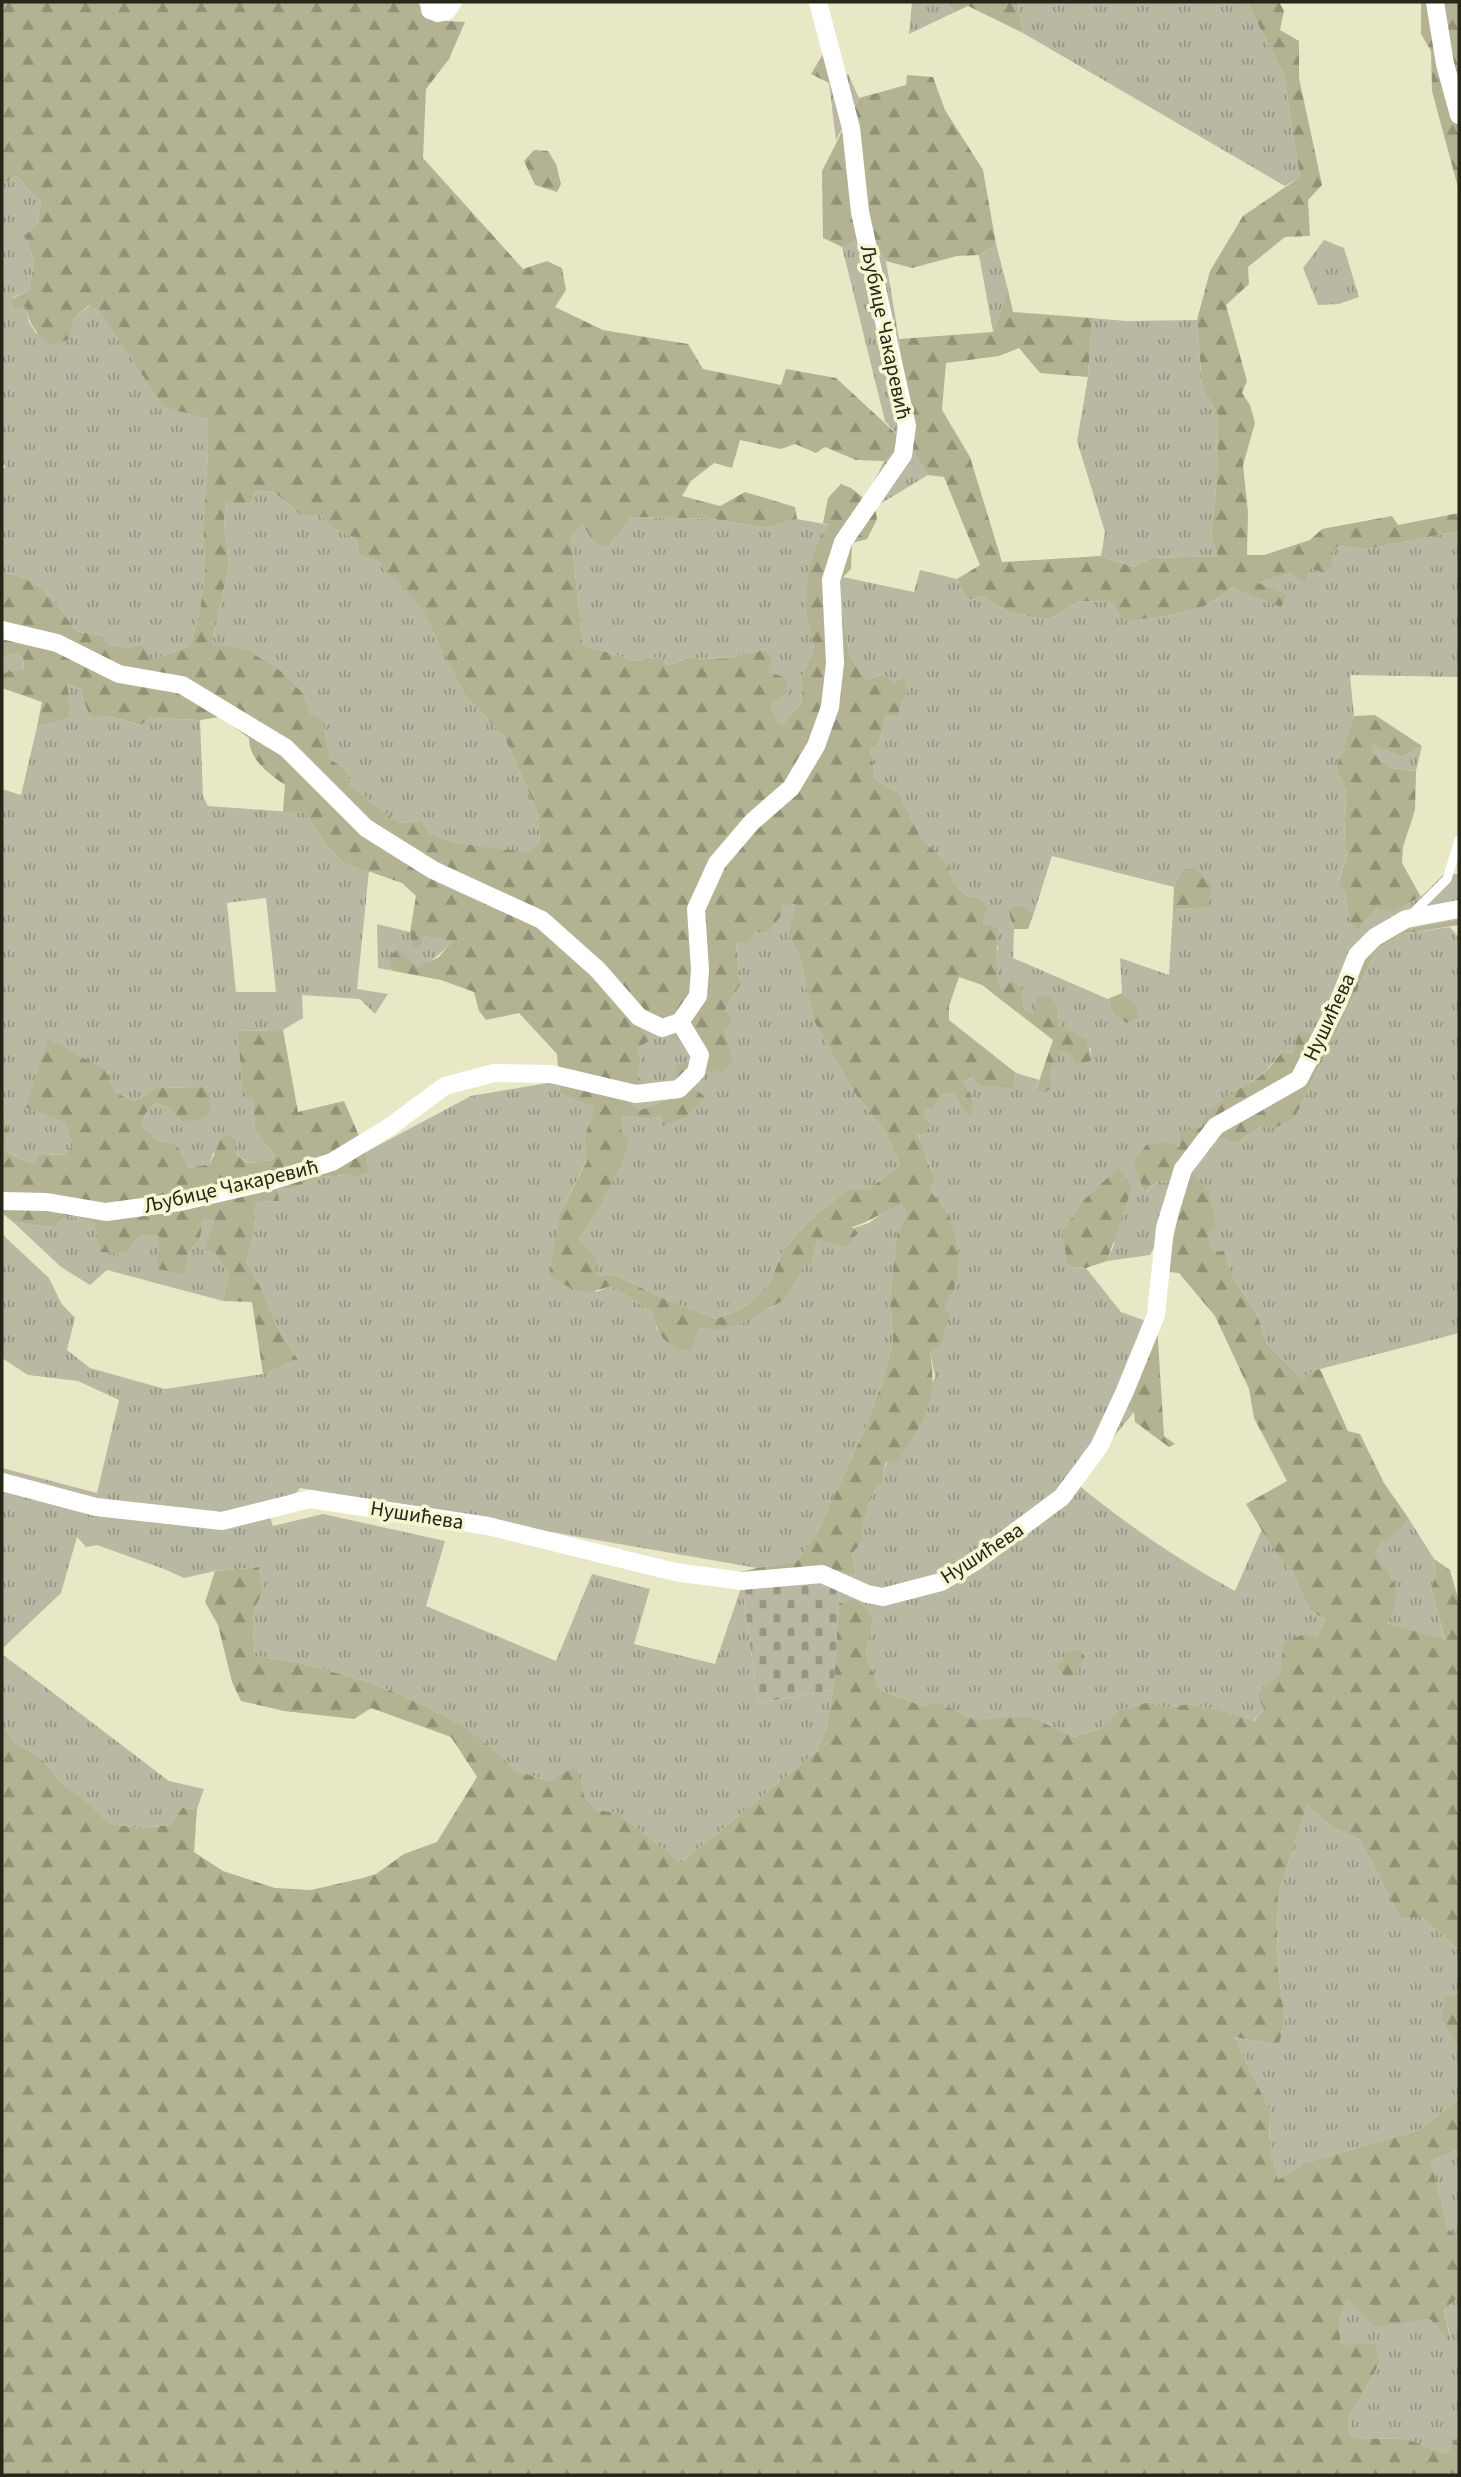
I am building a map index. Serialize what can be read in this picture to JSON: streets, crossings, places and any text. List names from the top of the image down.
{
  "streets": {
    "street": ["Љубице Чакаревић", "Нушићева"]
  }
}
